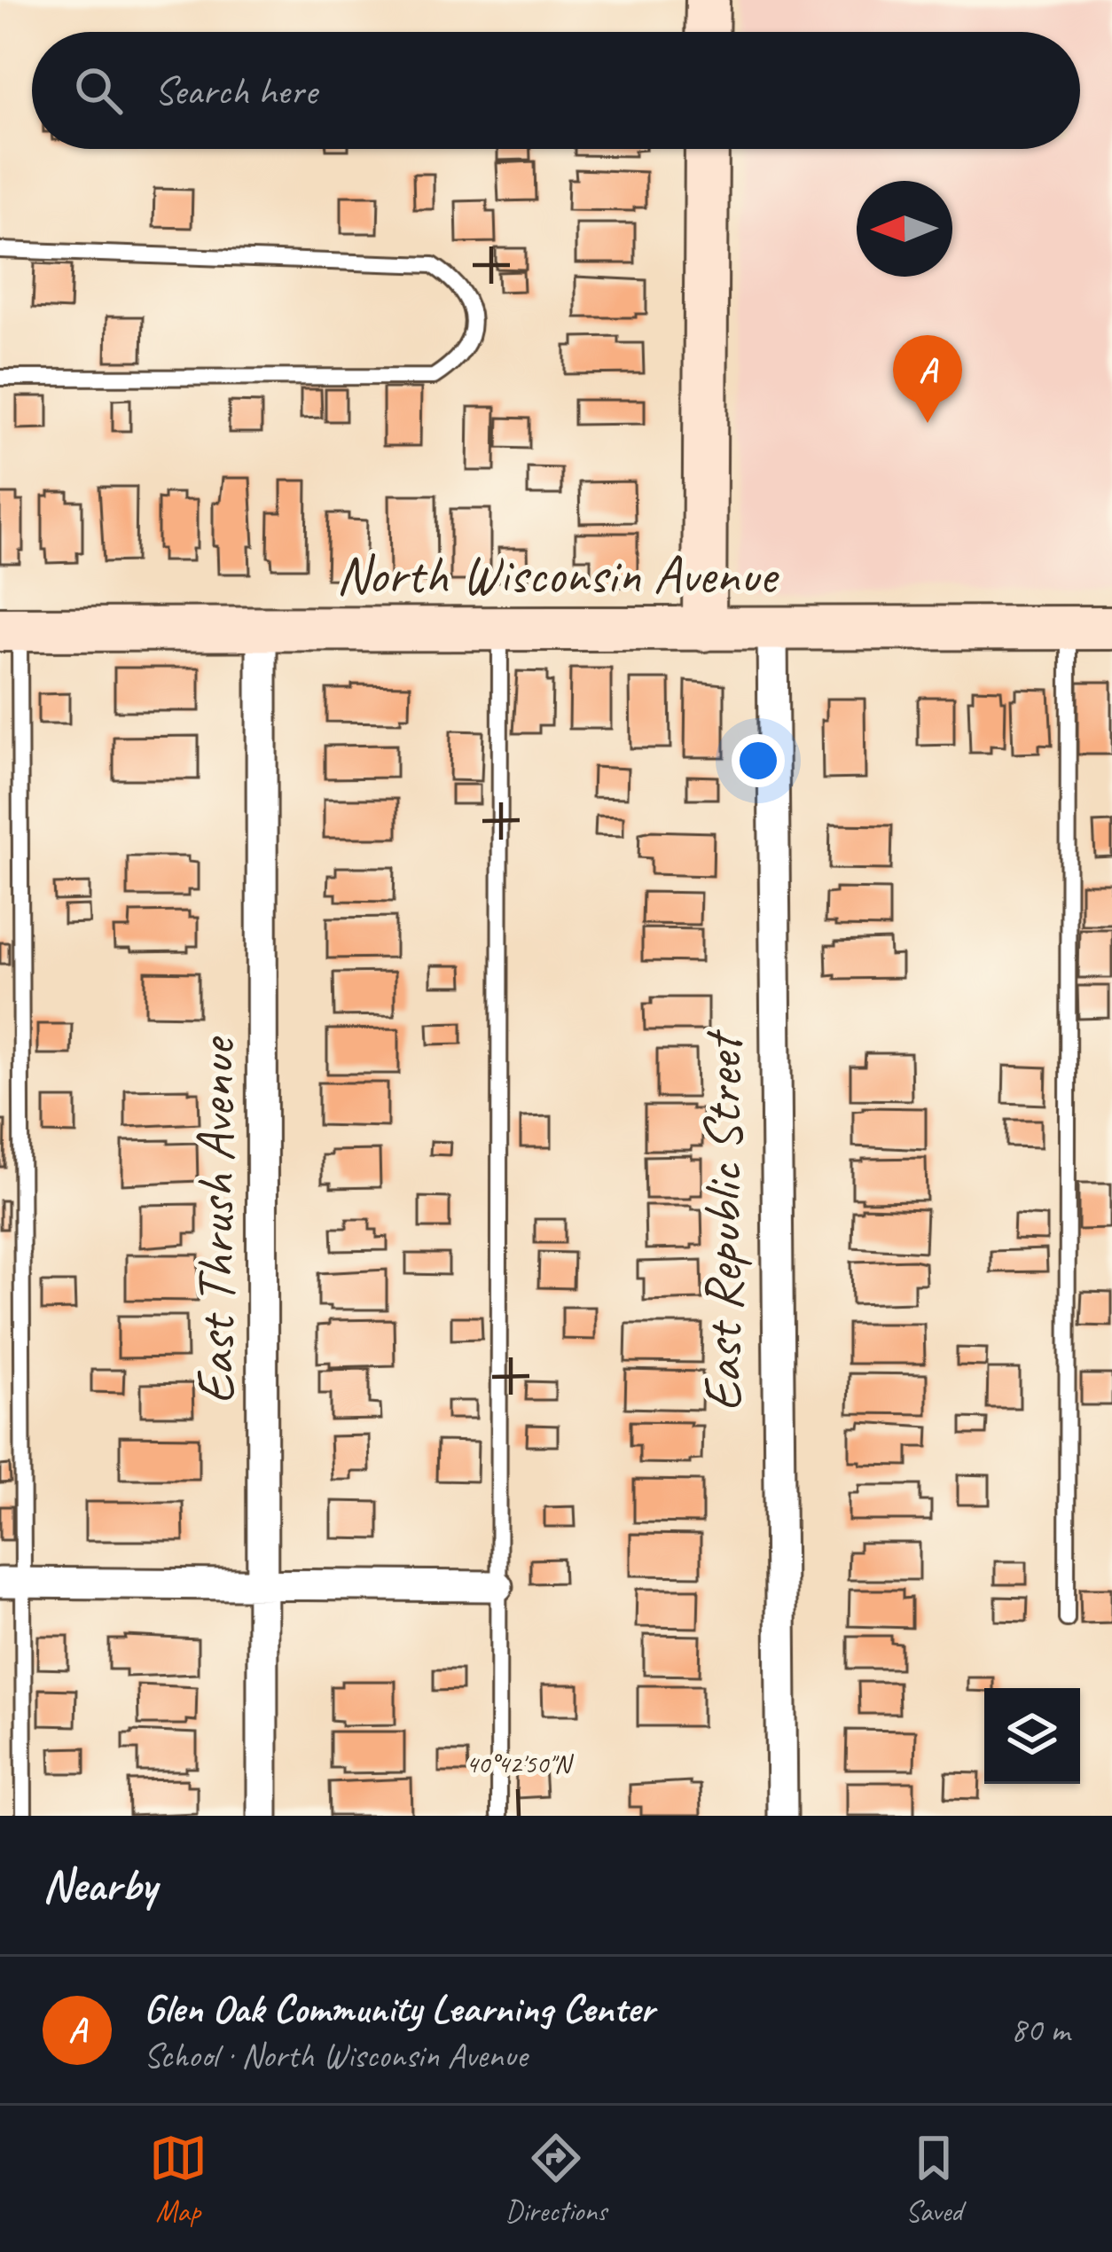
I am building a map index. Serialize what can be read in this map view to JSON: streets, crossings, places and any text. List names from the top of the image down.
{
  "streets": {
    "street": ["North Wisconsin Avenue", "East Thrush Avenue", "East Republic Street"]
  },
  "crossings": [
    ["North Wisconsin Avenue", "East Thrush Avenue"],
    ["North Wisconsin Avenue", "East Republic Street"]
  ],
  "north": "left",
  "page": {
    "search": "Search here",
    "pins": "A",
    "heading": "Nearby",
    "list": [
      {
        "mark": "A",
        "name": "Glen Oak Community Learning Center",
        "note": "School · North Wisconsin Avenue",
        "value": "80 m"
      }
    ],
    "nav": ["Map", "Directions", "Saved"]
  },
  "coordinates": ["40°42'50\"N"]
}
